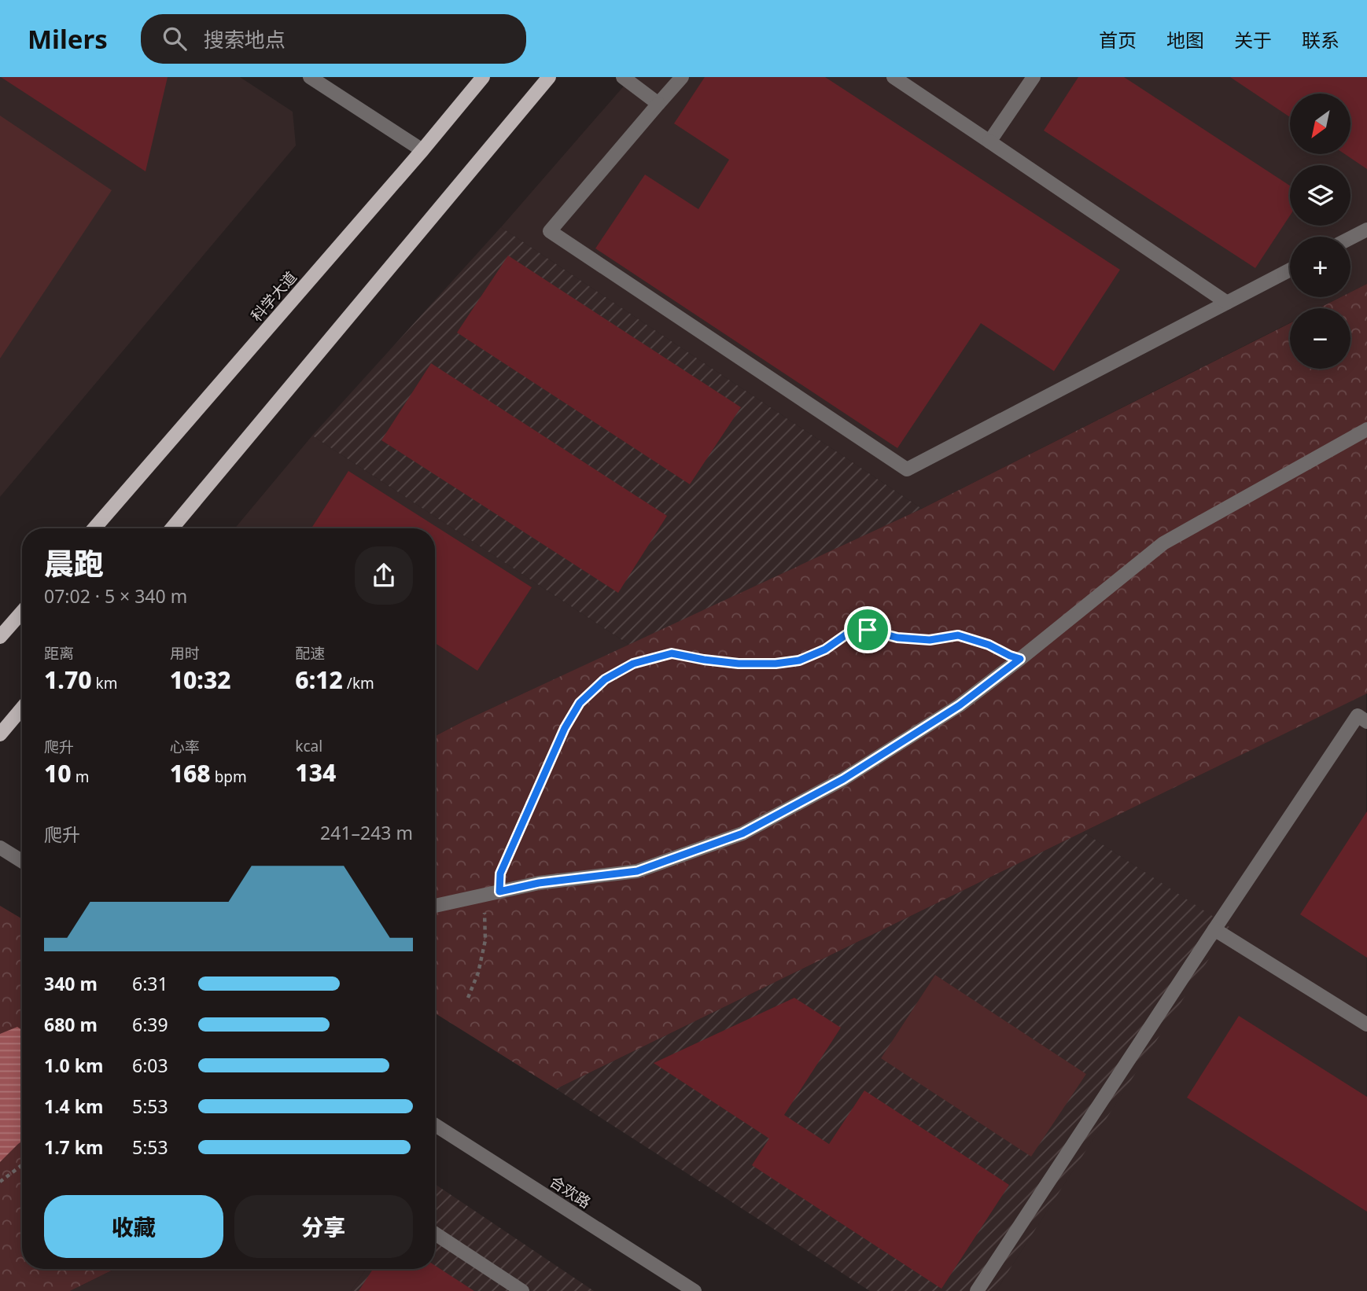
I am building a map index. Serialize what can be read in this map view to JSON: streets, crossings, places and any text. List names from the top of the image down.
{
  "streets": {
    "main road": ["科学大道"],
    "street": ["合欢路"]
  },
  "north": "bottom left",
  "page": {
    "header": "Milers",
    "search": "搜索地点",
    "nav": [
      "首页",
      "地图",
      "关于",
      "联系"
    ],
    "map_buttons": ["+", "−"],
    "heading": ["晨跑", "07:02 · 5 × 340 m"],
    "stats": [
      ["距离", "1.70 km"],
      ["用时", "10:32"],
      ["配速", "6:12 /km"],
      ["爬升", "10 m"],
      ["心率", "168 bpm"],
      ["kcal", "134"]
    ],
    "chart": ["爬升", "241–243 m"],
    "list": [
      {
        "name": "340 m",
        "note": "6:31"
      },
      {
        "name": "680 m",
        "note": "6:39"
      },
      {
        "name": "1.0 km",
        "note": "6:03"
      },
      {
        "name": "1.4 km",
        "note": "5:53"
      },
      {
        "name": "1.7 km",
        "note": "5:53"
      }
    ],
    "buttons": ["收藏", "分享"]
  }
}
